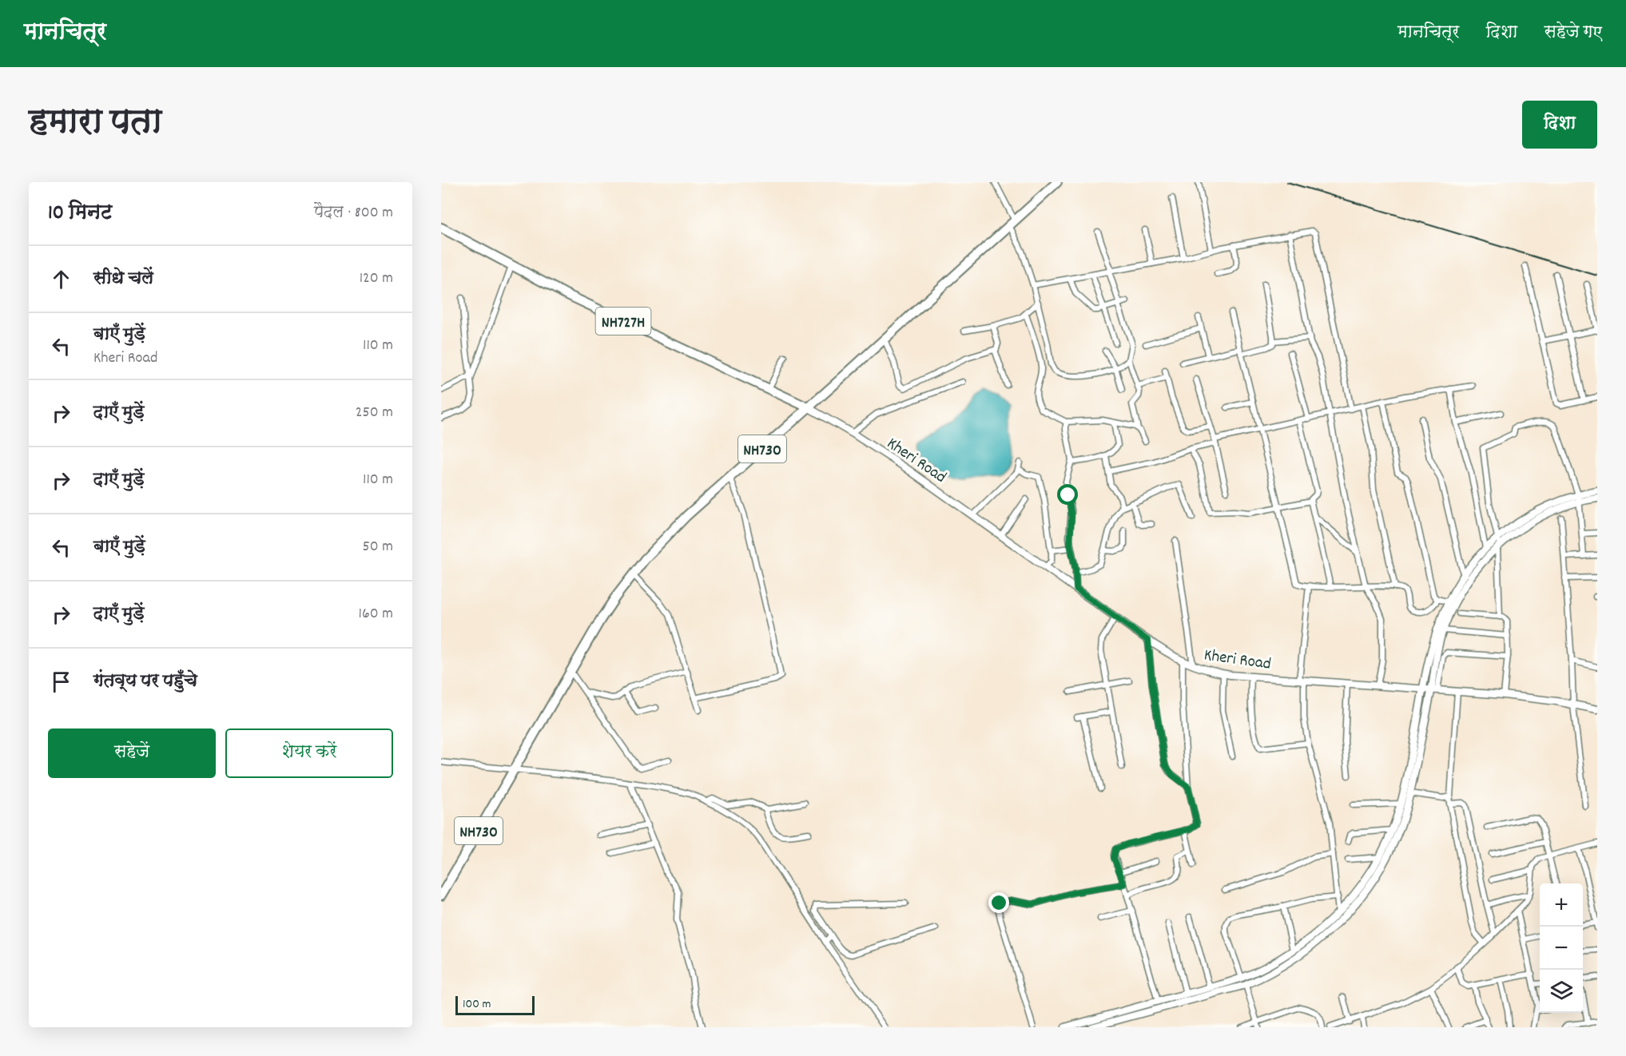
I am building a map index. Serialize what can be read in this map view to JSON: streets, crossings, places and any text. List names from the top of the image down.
{
  "streets": {
    "highway": ["NH727H", "NH730"],
    "street": ["Kheri Road"]
  },
  "crossings": [
    ["NH727H", "NH730"],
    ["NH727H", "Kheri Road"],
    ["NH730", "Kheri Road"]
  ],
  "scale_bar": "100 m",
  "page": {
    "header": "मानचित्र",
    "nav": ["मानचित्र", "दिशा", "सहेजे गए"],
    "title": "हमारा पता",
    "buttons": [
      "दिशा",
      ["सहेजें", "शेयर करें"]
    ],
    "heading": ["10 मिनट", "पैदल · 800 m"],
    "list": [
      ["सीधे चलें", "120 m"],
      ["बाएँ मुड़ें", "Kheri Road", "110 m"],
      ["दाएँ मुड़ें", "250 m"],
      ["दाएँ मुड़ें", "110 m"],
      ["बाएँ मुड़ें", "50 m"],
      ["दाएँ मुड़ें", "160 m"],
      "गंतव्य पर पहुँचे"
    ],
    "map_buttons": ["+", "−"],
    "scale": "100 m"
  }
}
